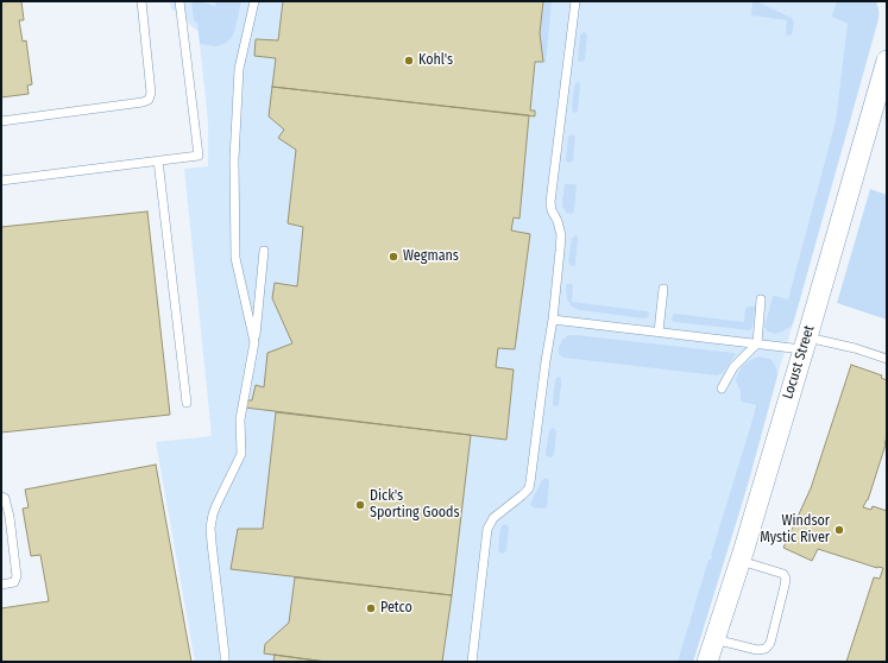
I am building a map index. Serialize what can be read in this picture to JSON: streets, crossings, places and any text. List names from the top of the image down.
{
  "streets": {
    "street": ["Locust Street"]
  },
  "places": [
    "Kohl's",
    "Wegmans",
    "Dick's Sporting Goods",
    "Windsor Mystic River",
    "Petco"
  ]
}
